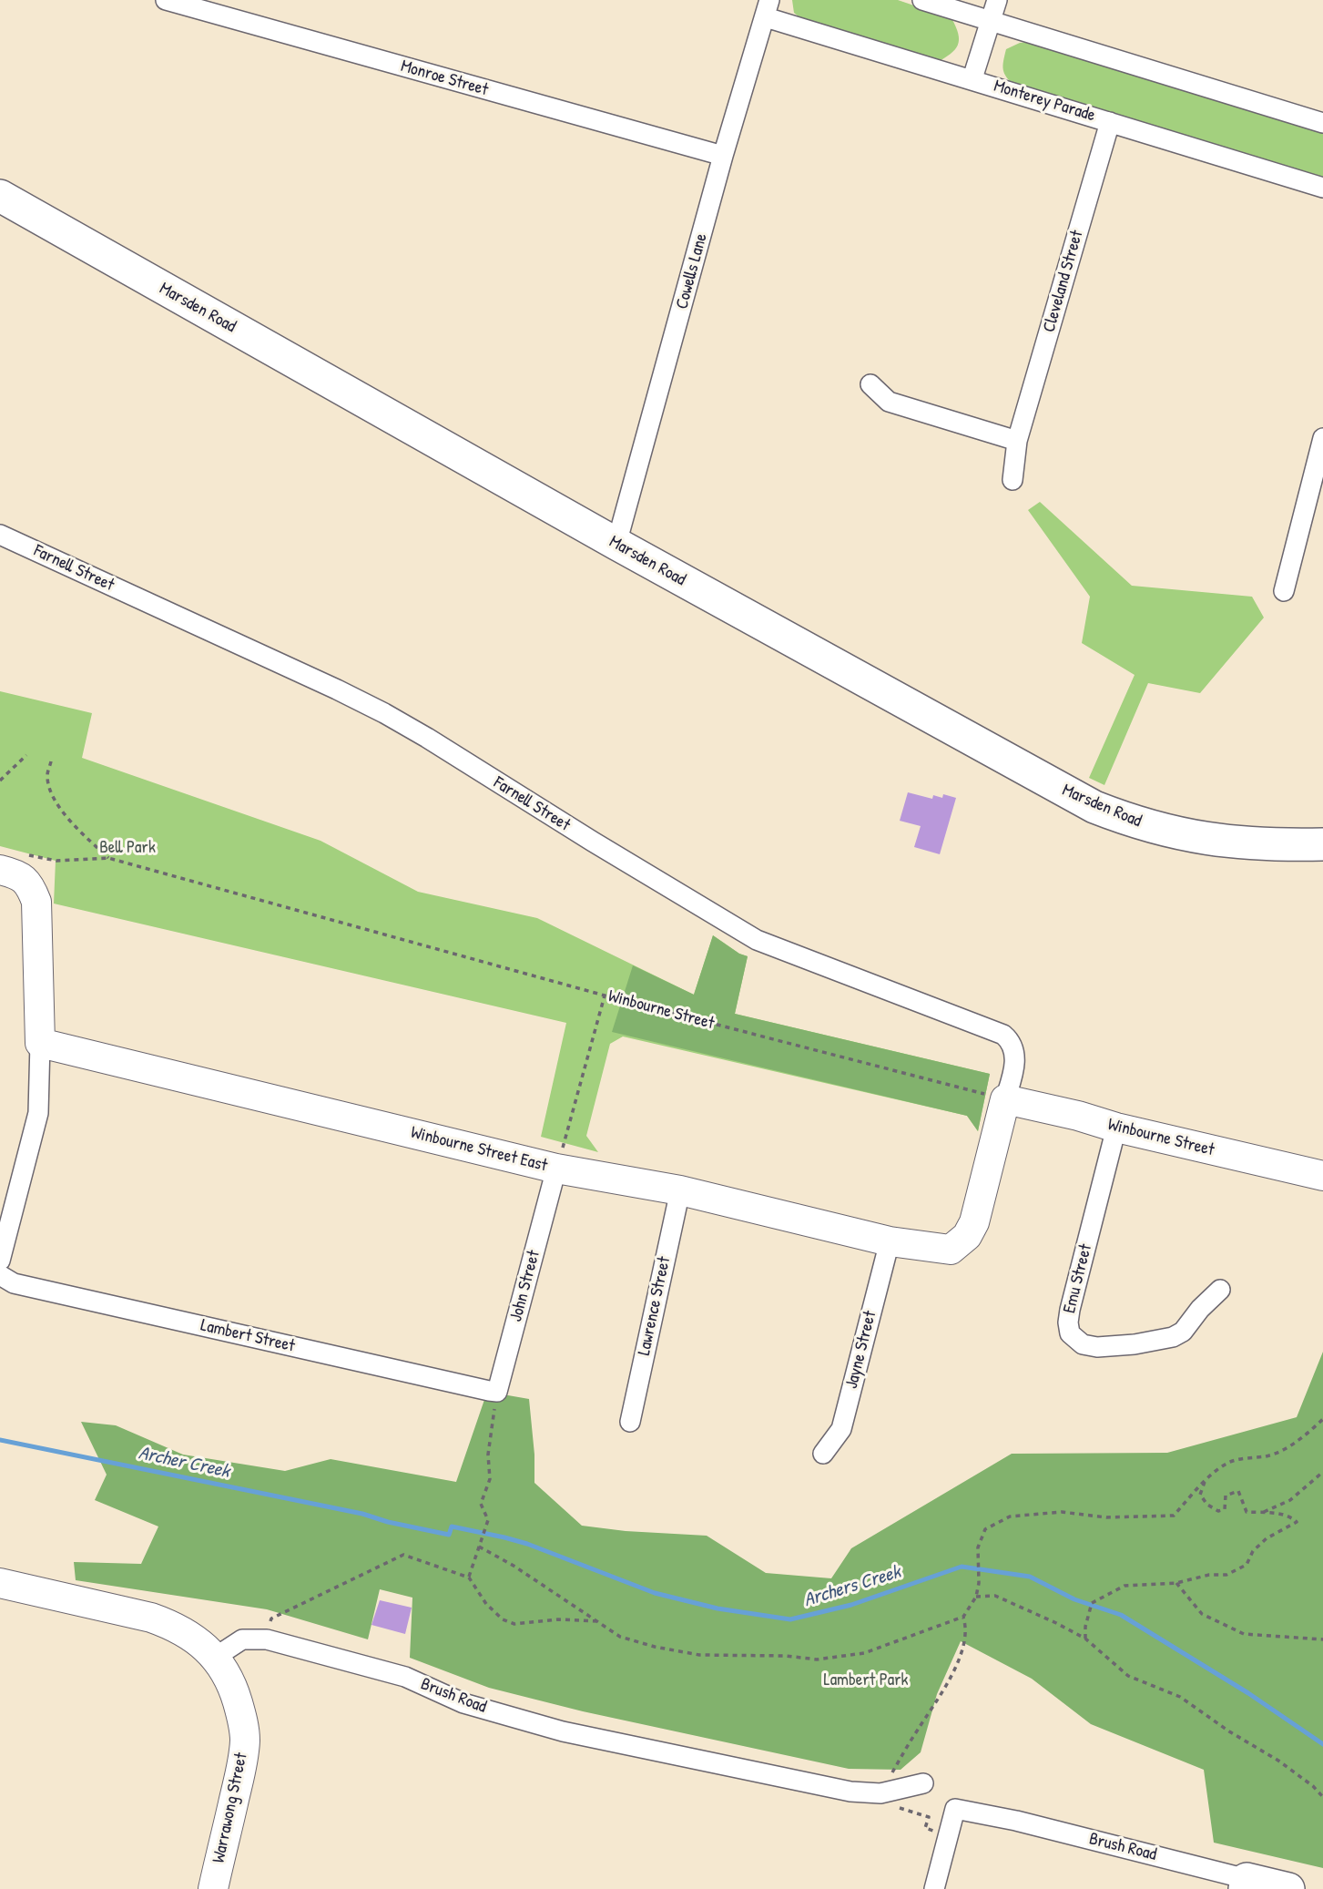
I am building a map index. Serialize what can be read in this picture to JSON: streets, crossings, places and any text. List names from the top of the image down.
{
  "streets": {
    "main road": ["Marsden Road", "Brush Road"],
    "street": [
      "Monroe Street",
      "Monterey Parade",
      "Cowells Lane",
      "Cleveland Street",
      "Farnell Street",
      "Winbourne Street",
      "Winbourne Street East",
      "Emu Street",
      "John Street",
      "Lawrence Street",
      "Lambert Street",
      "Jayne Street",
      "Warrawong Street"
    ]
  },
  "crossings": [
    ["Monroe Street", "Cowells Lane"],
    ["Monterey Parade", "Cowells Lane"],
    ["Monterey Parade", "Cleveland Street"],
    ["Cowells Lane", "Marsden Road"],
    ["Farnell Street", "Winbourne Street"],
    ["Farnell Street", "Winbourne Street East"],
    ["Winbourne Street", "Winbourne Street East"],
    ["Winbourne Street", "Emu Street"],
    ["Winbourne Street East", "John Street"],
    ["Winbourne Street East", "Lawrence Street"],
    ["Winbourne Street East", "Jayne Street"],
    ["John Street", "Lambert Street"],
    ["Brush Road", "Warrawong Street"]
  ],
  "water": ["Archer Creek", "Archers Creek"],
  "parks": ["Bell Park", "Lambert Park"]
}
